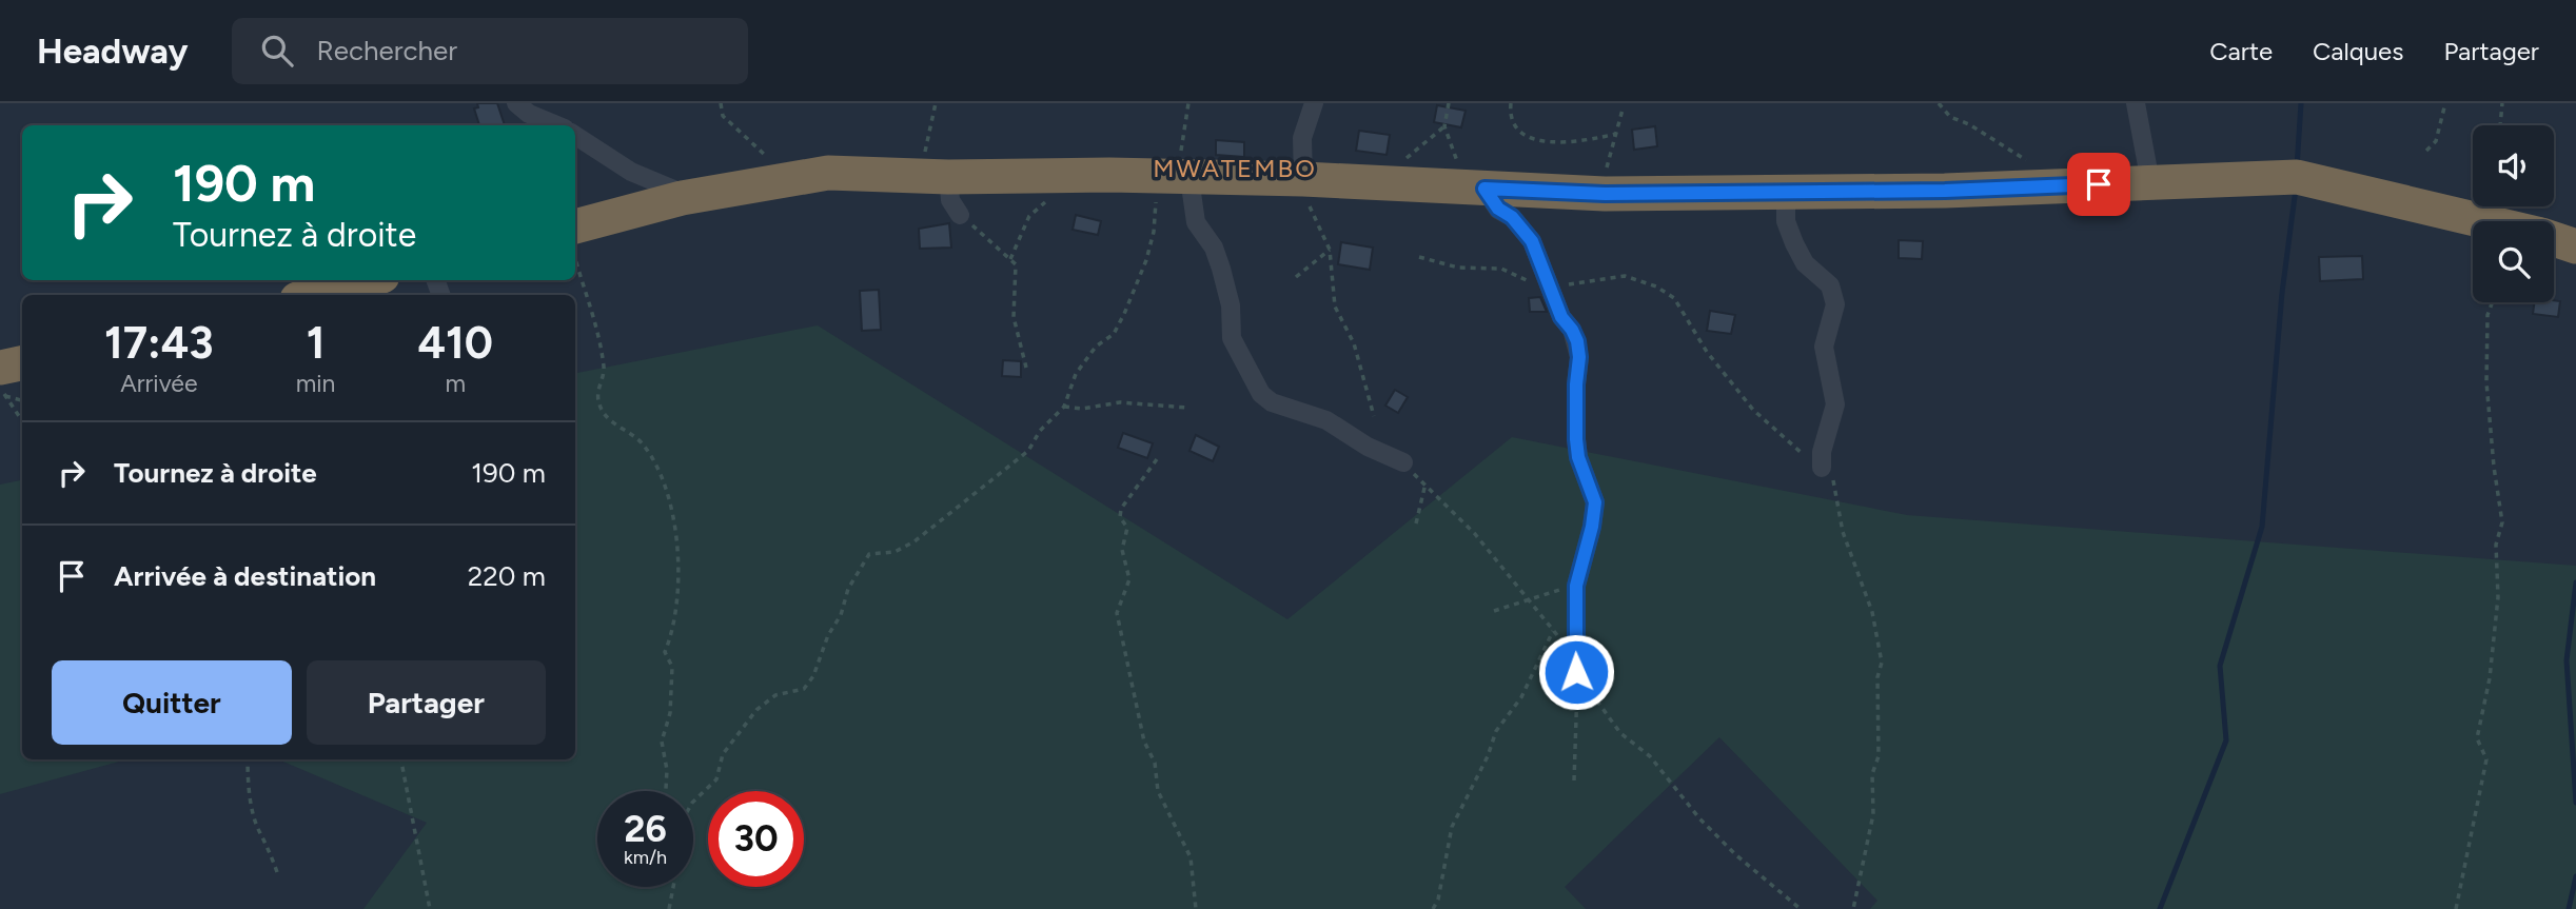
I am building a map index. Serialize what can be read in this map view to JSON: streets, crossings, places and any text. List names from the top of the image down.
{
  "districts": ["MWATEMBO"],
  "page": {
    "header": "Headway",
    "search": "Rechercher",
    "nav": ["Carte", "Calques", "Partager"],
    "turn": ["190 m", "Tournez à droite"],
    "eta": [
      "17:43",
      "Arrivée",
      "1",
      "min",
      "410",
      "m"
    ],
    "list": [
      {
        "name": "Tournez à droite",
        "value": "190 m"
      },
      {
        "name": "Arrivée à destination",
        "value": "220 m"
      }
    ],
    "buttons": ["Quitter", "Partager"],
    "speed": "26 km/h",
    "limit": "30"
  }
}
